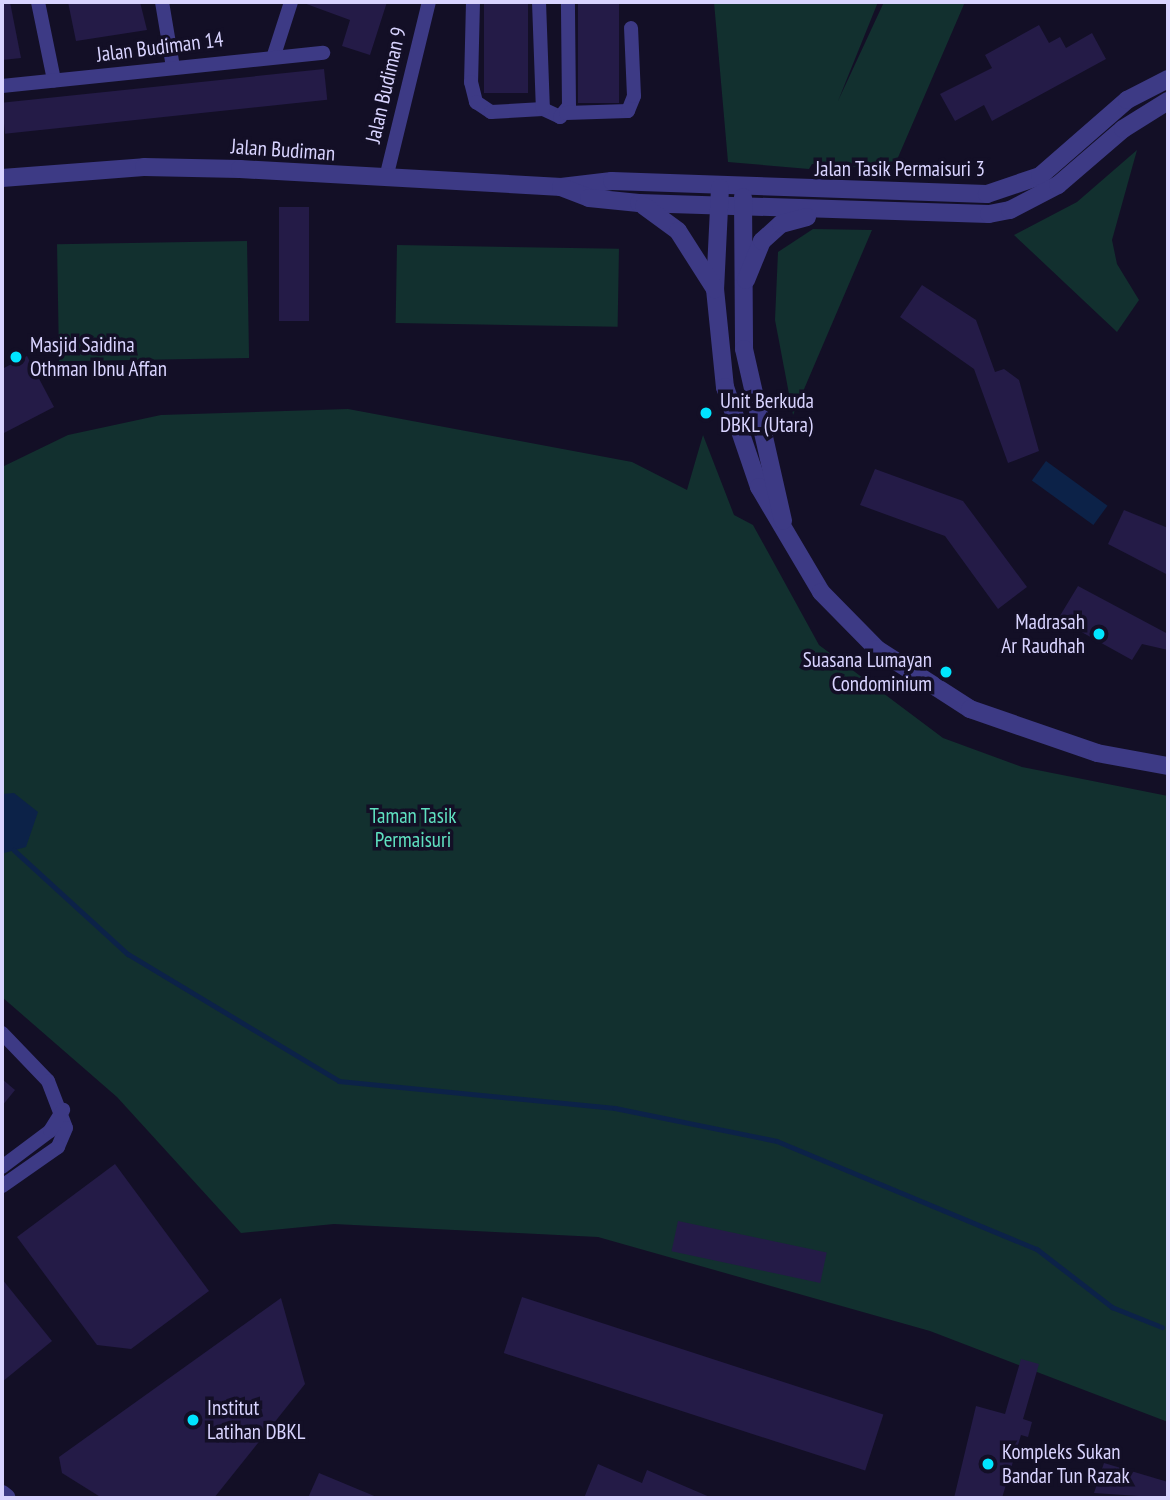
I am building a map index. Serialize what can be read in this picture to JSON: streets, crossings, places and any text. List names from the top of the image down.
{
  "streets": {
    "street": [
      "Jalan Budiman 14",
      "Jalan Budiman 9",
      "Jalan Budiman",
      "Jalan Tasik Permaisuri 3"
    ]
  },
  "crossings": [
    ["Jalan Budiman 9", "Jalan Budiman"],
    ["Jalan Budiman", "Jalan Tasik Permaisuri 3"]
  ],
  "parks": ["Taman Tasik Permaisuri"],
  "places": [
    "Masjid Saidina Othman Ibnu Affan",
    "Unit Berkuda DBKL (Utara)",
    "Madrasah Ar Raudhah",
    "Suasana Lumayan Condominium",
    "Institut Latihan DBKL",
    "Kompleks Sukan Bandar Tun Razak"
  ]
}
